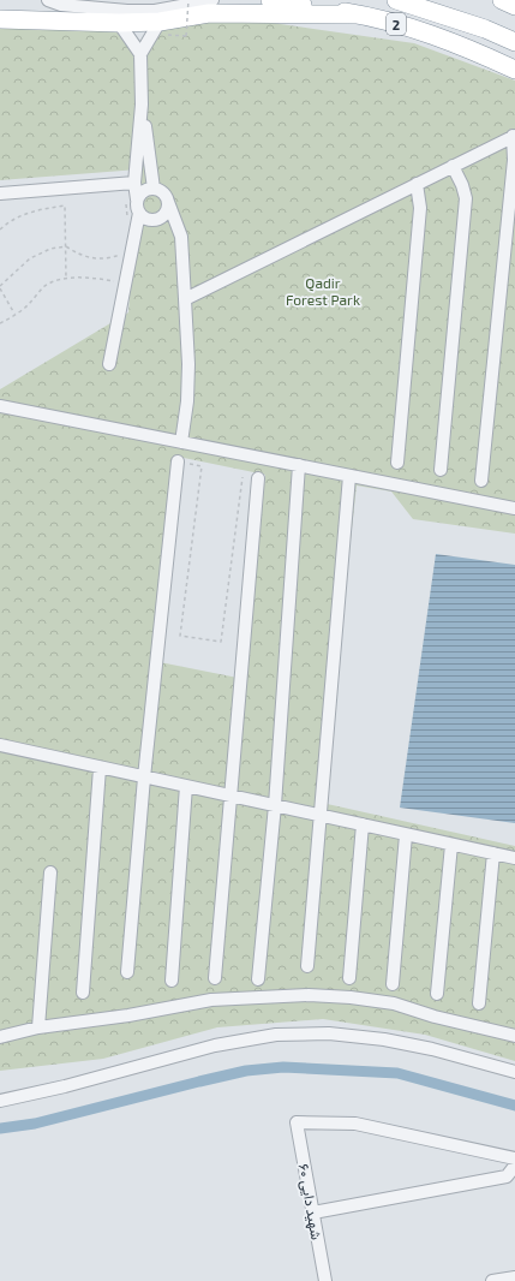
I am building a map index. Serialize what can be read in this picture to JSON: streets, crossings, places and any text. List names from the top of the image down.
{
  "streets": {
    "highway": ["2"],
    "street": ["شهید دایی ۶۰"]
  },
  "parks": ["Qadir Forest Park"]
}
